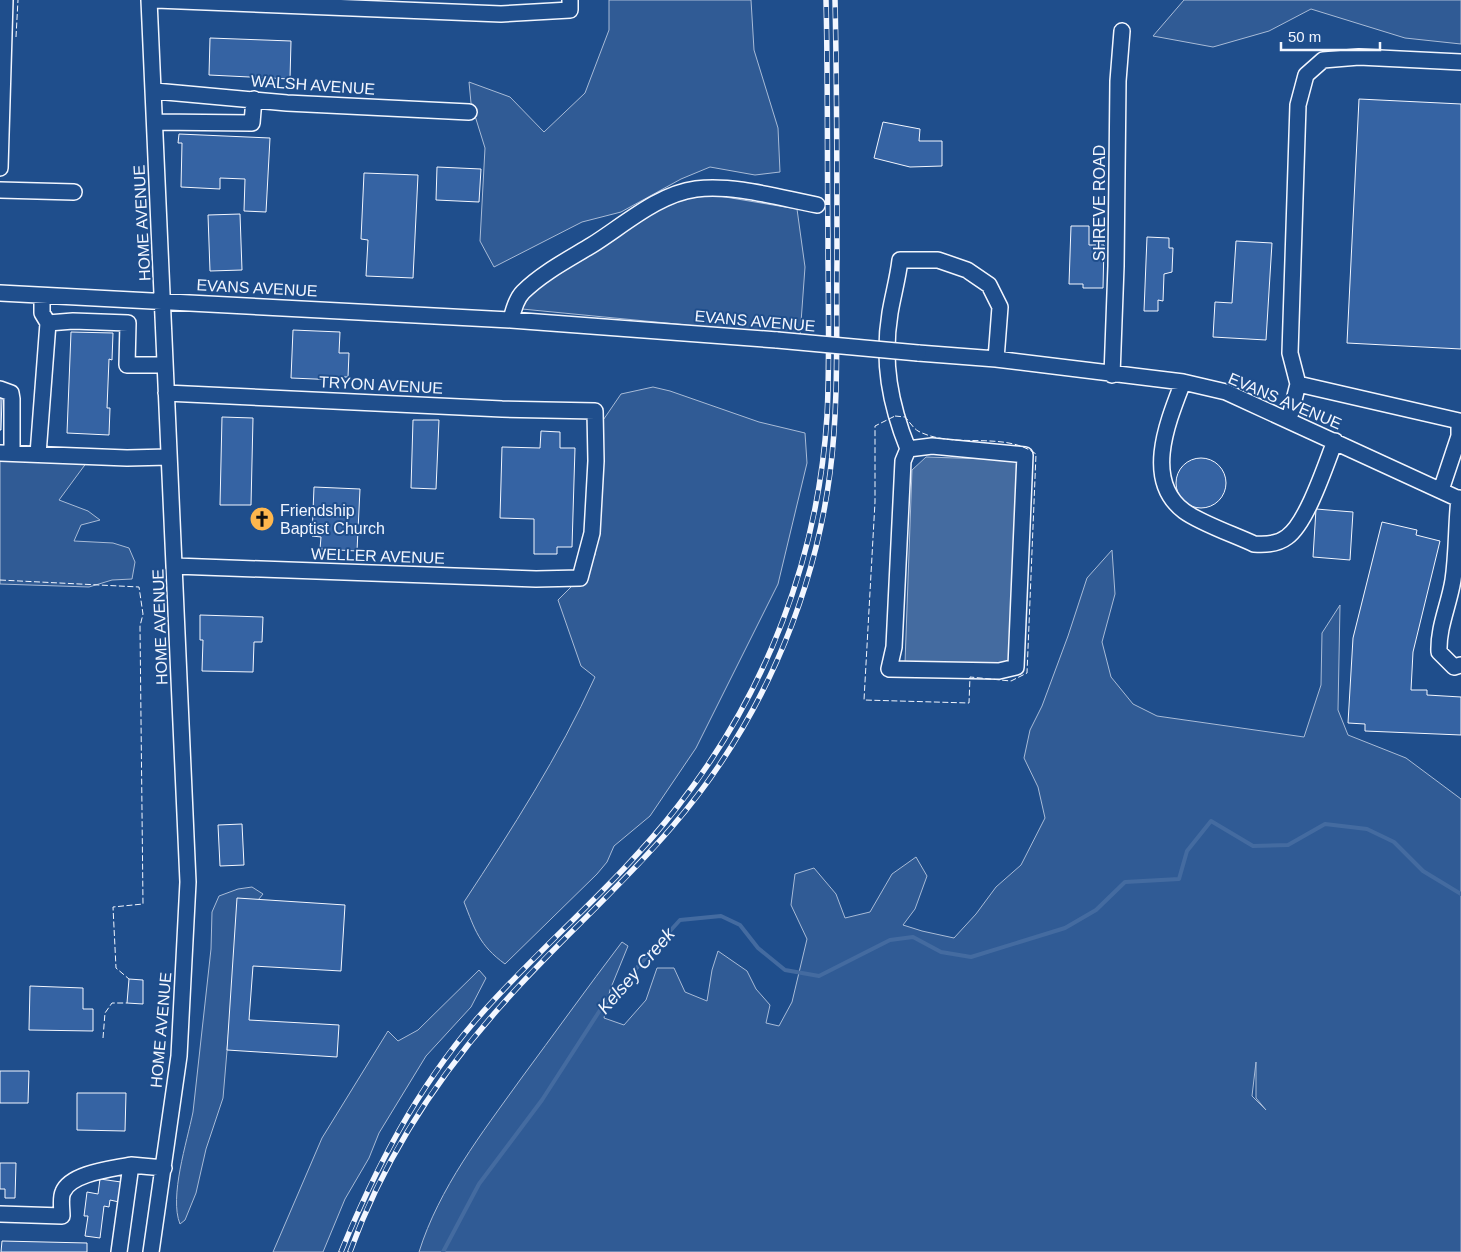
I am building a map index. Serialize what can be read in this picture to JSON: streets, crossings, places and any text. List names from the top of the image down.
{
  "streets": {
    "street": [
      "WALSH AVENUE",
      "SHREVE ROAD",
      "HOME AVENUE",
      "EVANS AVENUE",
      "TRYON AVENUE",
      "WELLER AVENUE"
    ]
  },
  "crossings": [
    ["WALSH AVENUE", "HOME AVENUE"],
    ["SHREVE ROAD", "EVANS AVENUE"],
    ["HOME AVENUE", "EVANS AVENUE"],
    ["HOME AVENUE", "TRYON AVENUE"],
    ["HOME AVENUE", "WELLER AVENUE"],
    ["TRYON AVENUE", "WELLER AVENUE"]
  ],
  "water": ["Kelsey Creek"],
  "places": {
    "church": ["Friendship Baptist Church"]
  },
  "scale_bar": "50 m"
}
